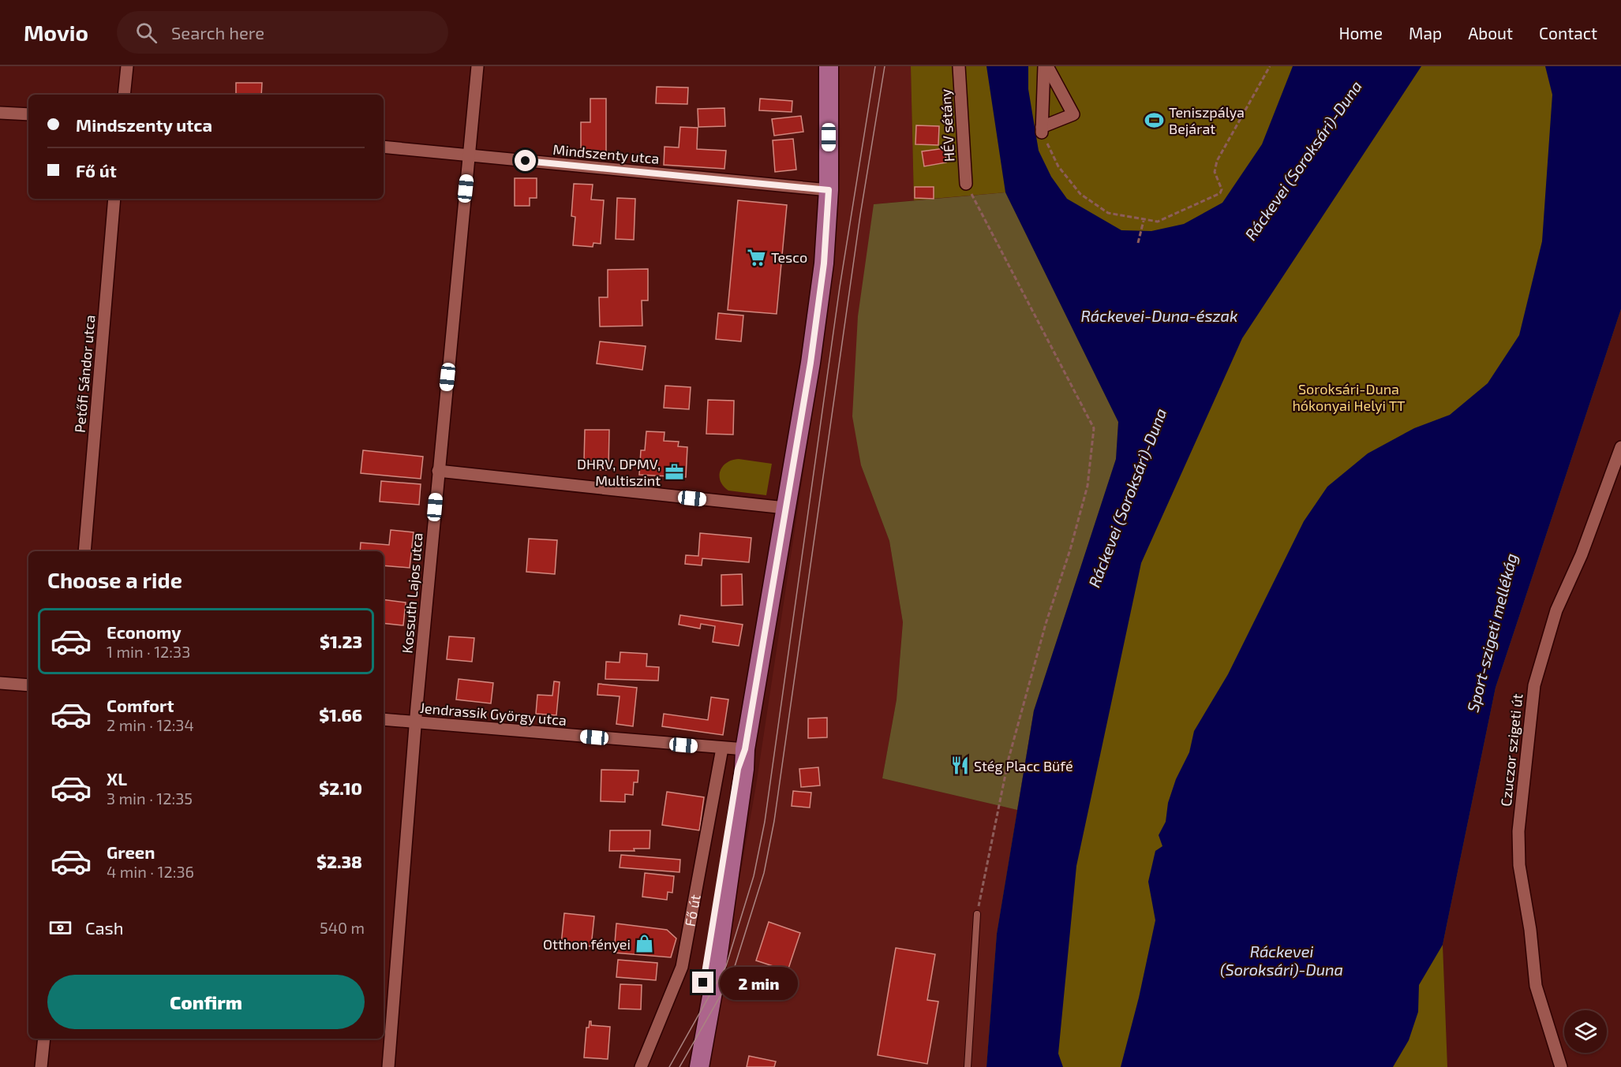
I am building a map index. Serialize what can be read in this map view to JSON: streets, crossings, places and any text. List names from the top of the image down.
{
  "streets": {
    "main road": ["Fő út"],
    "street": [
      "HÉV sétány",
      "Mindszenty utca",
      "Petőfi Sándor utca",
      "Kossuth Lajos utca",
      "Jendrassik György utca",
      "Czuczor szigeti út"
    ]
  },
  "crossings": [
    ["Mindszenty utca", "Kossuth Lajos utca"],
    ["Mindszenty utca", "Fő út"],
    ["Kossuth Lajos utca", "Jendrassik György utca"],
    ["Jendrassik György utca", "Fő út"]
  ],
  "water": ["Ráckevei (Soroksári)-Duna", "Ráckevei-Duna-észak", "Sport-szigeti mellékág"],
  "parks": ["Soroksári-Duna hókonyai Helyi TT"],
  "places": {
    "sports": ["Teniszpálya Bejárat"],
    "supermarket": ["Tesco"],
    "office": ["DHRV, DPMV, Multiszint"],
    "restaurant": ["Stég Placc Büfé"],
    "shop": ["Otthon fényei"]
  },
  "page": {
    "header": "Movio",
    "search": "Search here",
    "nav": [
      "Home",
      "Map",
      "About",
      "Contact"
    ],
    "banner": ["Mindszenty utca", "Fő út"],
    "heading": "Choose a ride",
    "list": [
      {
        "name": "Economy",
        "note": "1 min · 12:33",
        "value": "$1.23"
      },
      {
        "name": "Comfort",
        "note": "2 min · 12:34",
        "value": "$1.66"
      },
      {
        "name": "XL",
        "note": "3 min · 12:35",
        "value": "$2.10"
      },
      {
        "name": "Green",
        "note": "4 min · 12:36",
        "value": "$2.38"
      }
    ],
    "pay": ["Cash", "540 m"],
    "buttons": "Confirm",
    "bubble": "2 min"
  }
}
